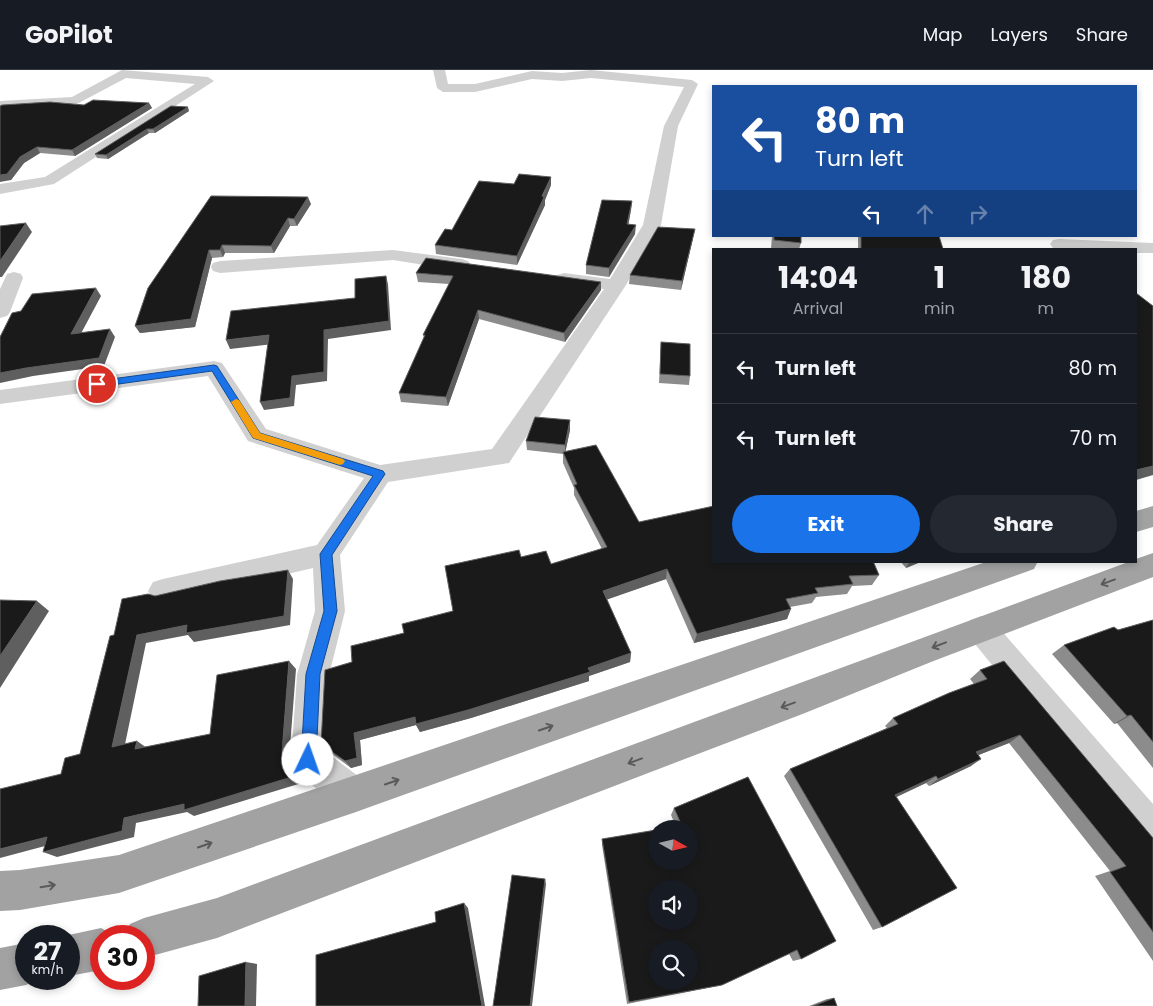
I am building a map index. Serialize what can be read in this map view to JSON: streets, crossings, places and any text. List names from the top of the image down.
{
  "north": "right",
  "page": {
    "header": "GoPilot",
    "nav": ["Map", "Layers", "Share"],
    "turn": ["80 m", "Turn left"],
    "eta": [
      "14:04",
      "Arrival",
      "1",
      "min",
      "180",
      "m"
    ],
    "list": [
      {
        "name": "Turn left",
        "value": "80 m"
      },
      {
        "name": "Turn left",
        "value": "70 m"
      }
    ],
    "buttons": ["Exit", "Share"],
    "speed": "27 km/h",
    "limit": "30"
  }
}
